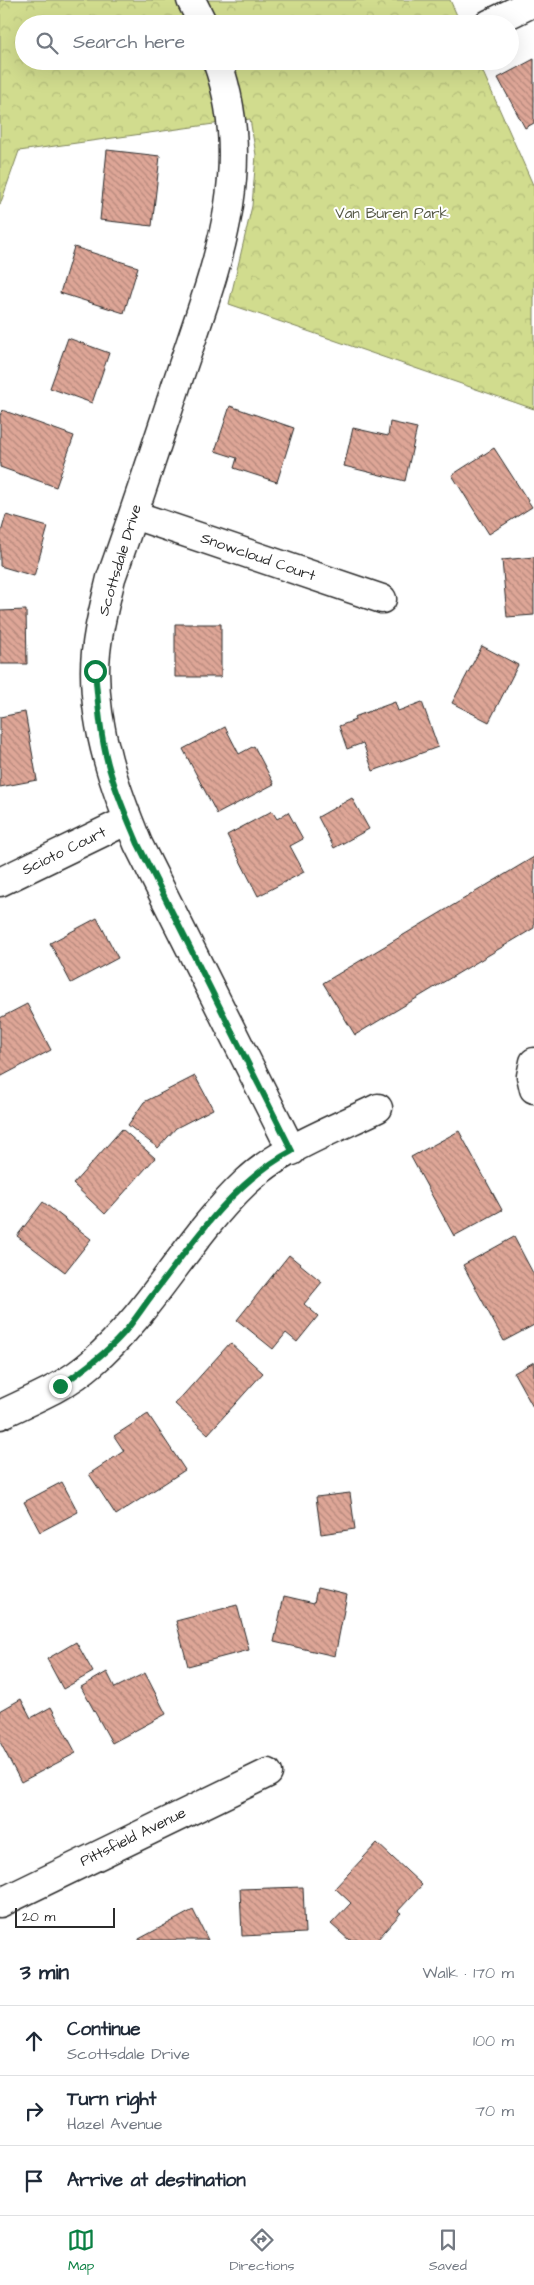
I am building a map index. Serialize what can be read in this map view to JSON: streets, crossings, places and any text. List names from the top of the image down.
{
  "streets": {
    "street": [
      "Snowcloud Court",
      "Scottsdale Drive",
      "Scioto Court",
      "Pittsfield Avenue"
    ]
  },
  "crossings": [
    ["Snowcloud Court", "Scottsdale Drive"],
    ["Scottsdale Drive", "Scioto Court"]
  ],
  "parks": ["Van Buren Park"],
  "scale_bar": "20 m",
  "page": {
    "search": "Search here",
    "scale": "20 m",
    "heading": ["3 min", "Walk · 170 m"],
    "list": [
      ["Continue", "Scottsdale Drive", "100 m"],
      ["Turn right", "Hazel Avenue", "70 m"],
      "Arrive at destination"
    ],
    "nav": ["Map", "Directions", "Saved"]
  }
}
